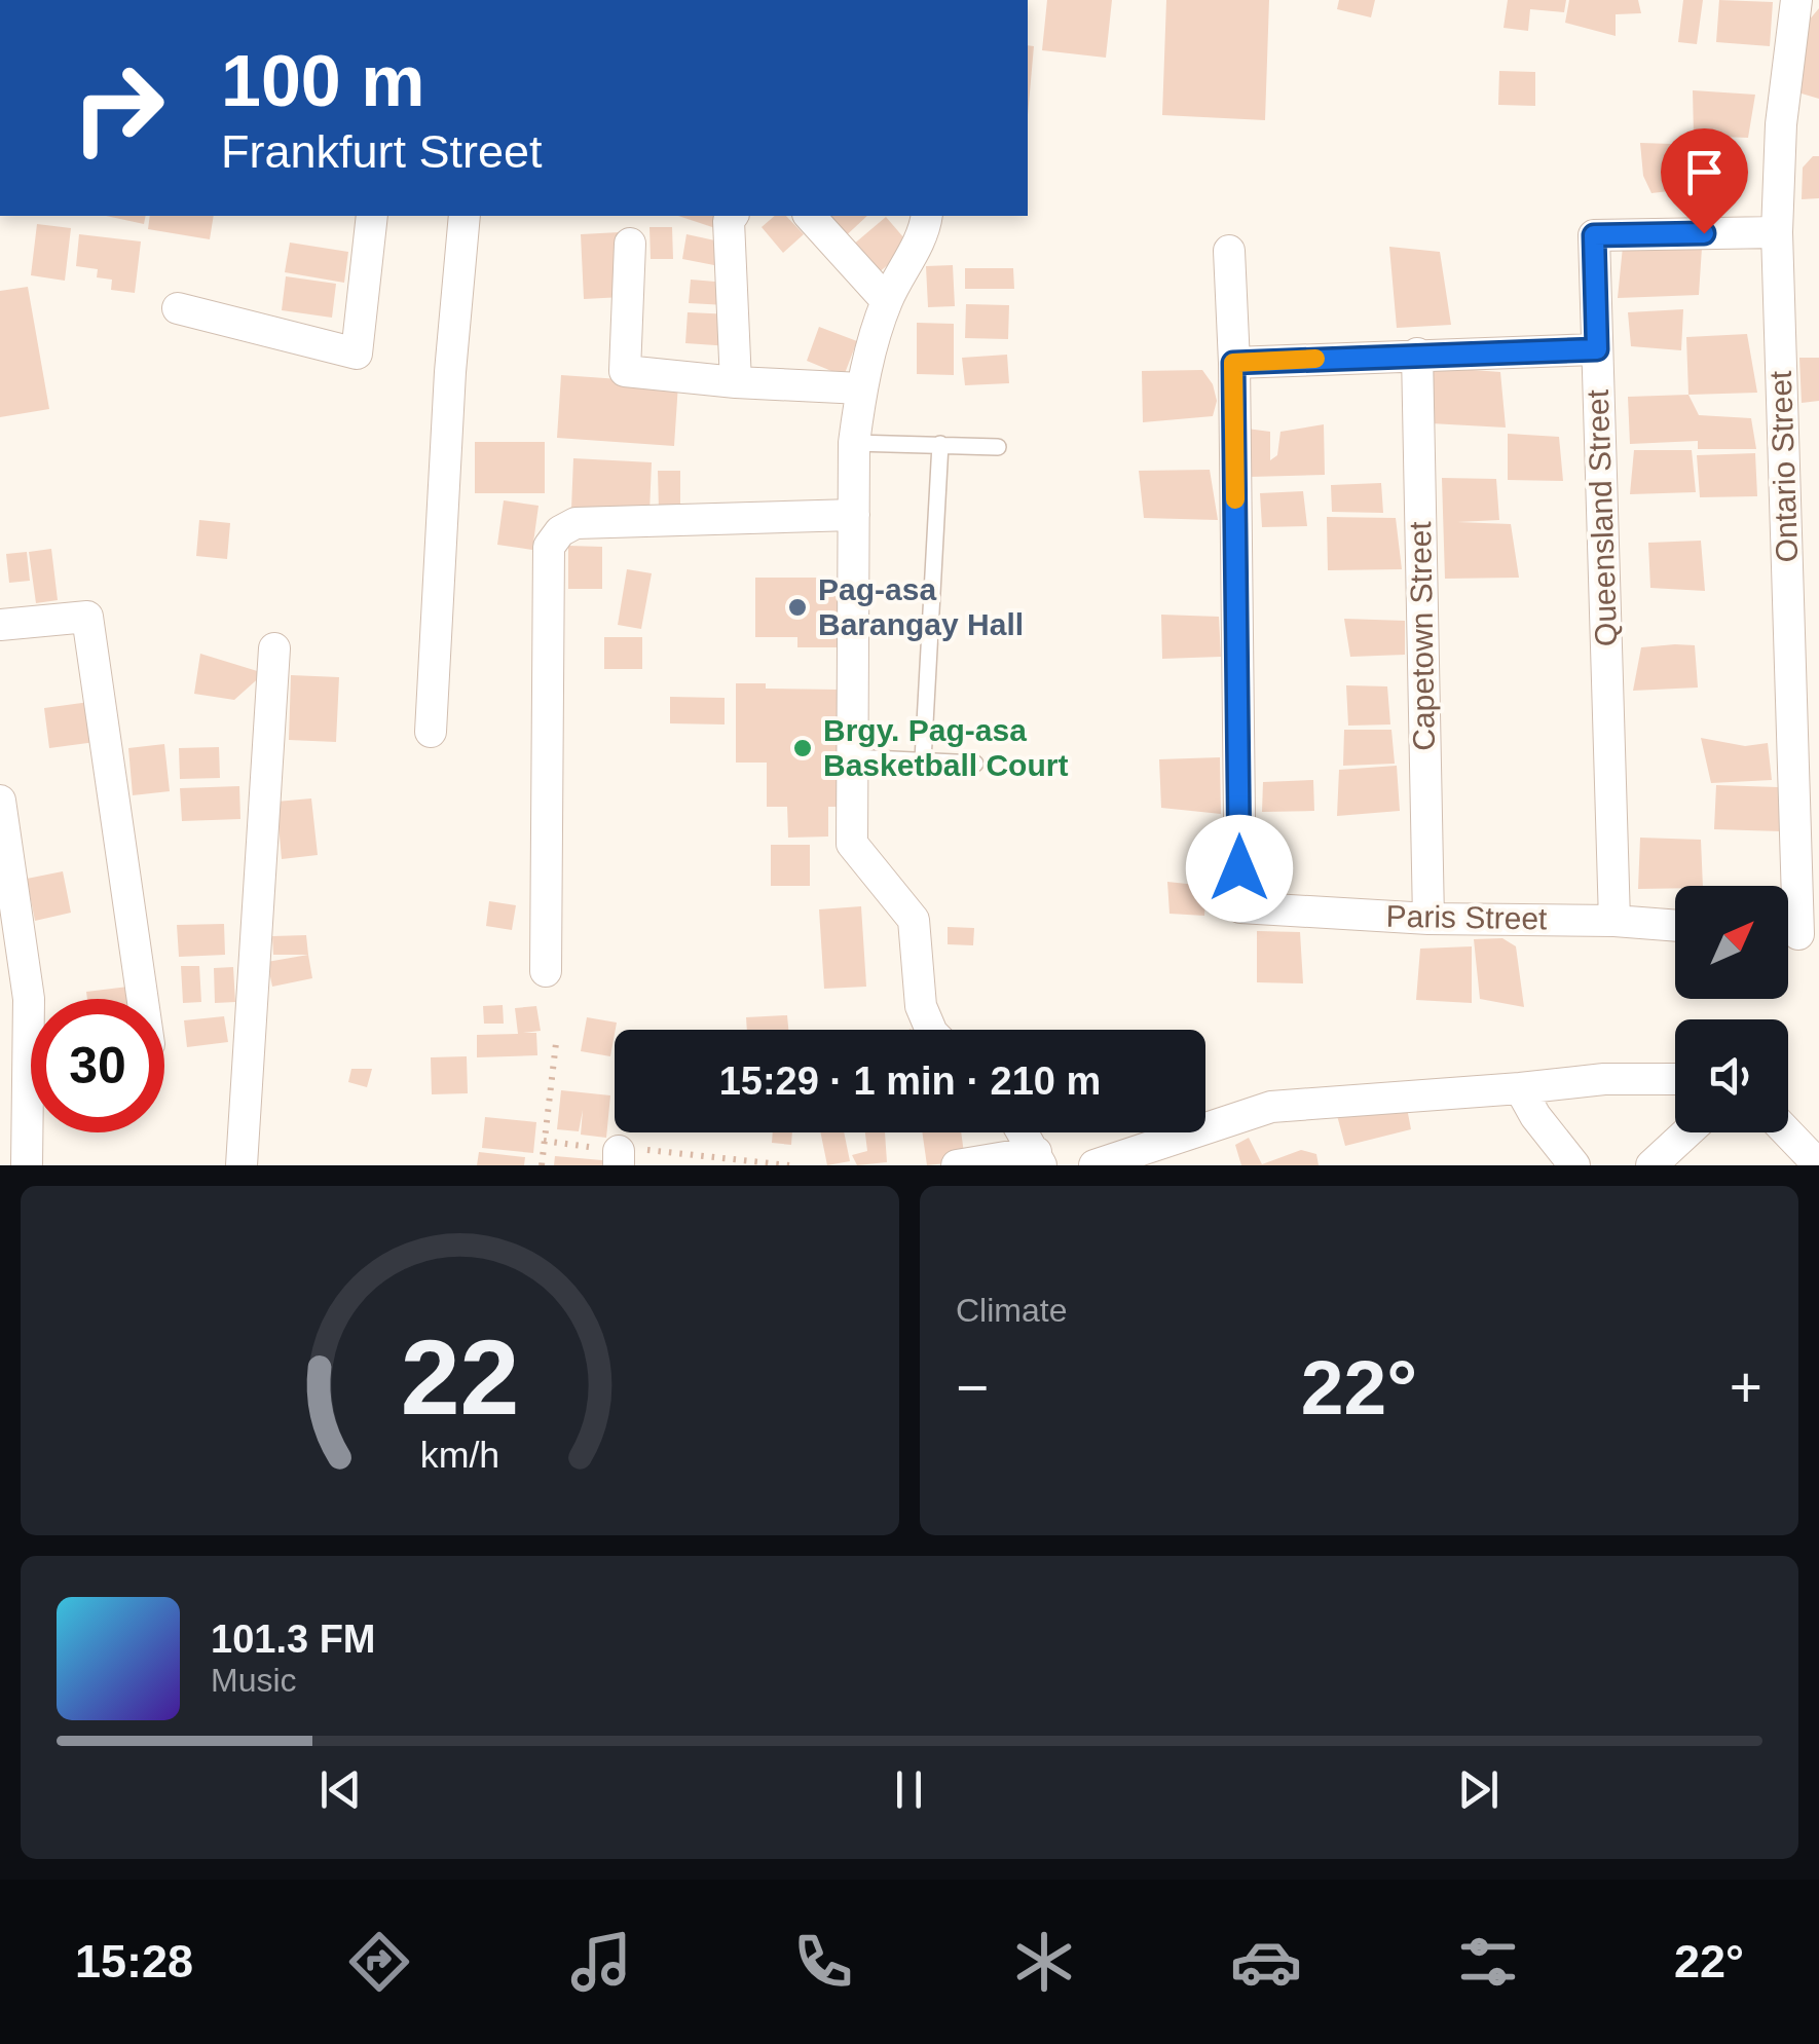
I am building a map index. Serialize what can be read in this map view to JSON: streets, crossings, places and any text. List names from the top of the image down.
{
  "streets": {
    "street": [
      "Ontario Street",
      "Queensland Street",
      "Capetown Street",
      "Paris Street"
    ]
  },
  "crossings": [
    ["Ontario Street", "Queensland Street"],
    ["Queensland Street", "Paris Street"],
    ["Capetown Street", "Paris Street"]
  ],
  "places": ["Pag-asa Barangay Hall", "Brgy. Pag-asa Basketball Court"],
  "north": "top right",
  "page": {
    "turn": ["100 m", "Frankfurt Street"],
    "limit": "30",
    "trip": "15:29 · 1 min · 210 m",
    "tile": "Climate",
    "heat": ["−", "22°", "+"],
    "song": ["101.3 FM", "Music"],
    "tabs": ["15:28", "22°"],
    "gauge": ["22", "km/h"]
  }
}
